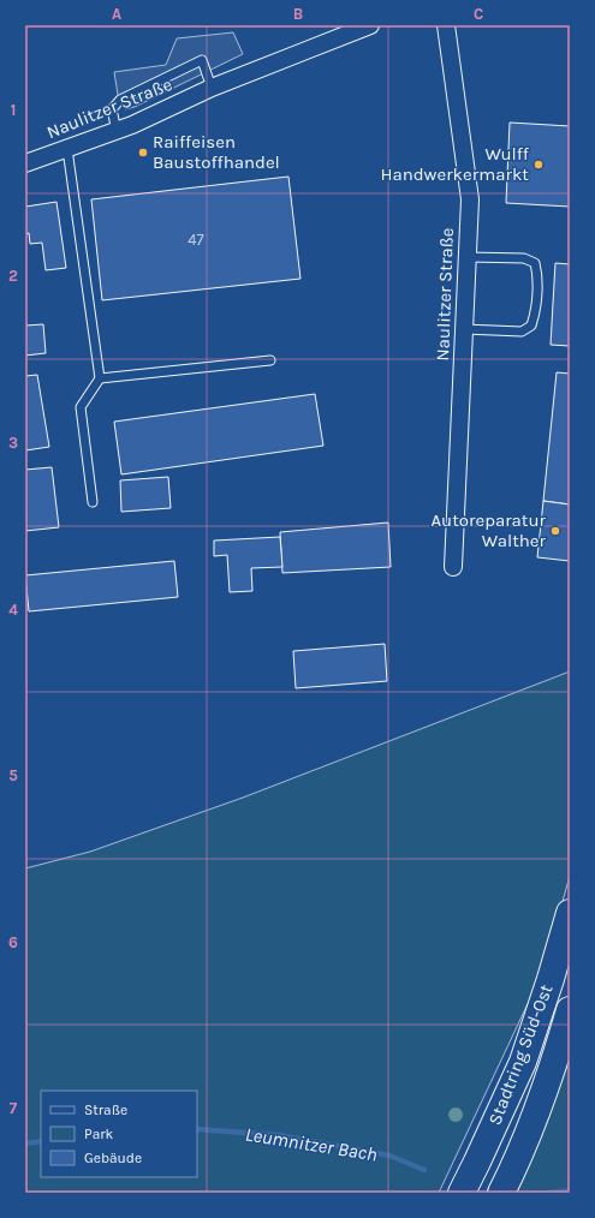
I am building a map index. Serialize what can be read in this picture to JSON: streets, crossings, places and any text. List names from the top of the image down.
{
  "streets": {
    "main road": ["Stadtring Süd-Ost"],
    "street": ["Naulitzer Straße"]
  },
  "water": ["Leumnitzer Bach"],
  "places": ["Raiffeisen Baustoffhandel", "Wulff Handwerkermarkt", "Autoreparatur Walther"],
  "house_numbers": ["47"],
  "legend": ["Straße", "Park", "Gebäude"],
  "grid": {
    "columns": ["A", "B", "C"],
    "rows": [
      "1",
      "2",
      "3",
      "4",
      "5",
      "6",
      "7"
    ]
  }
}
